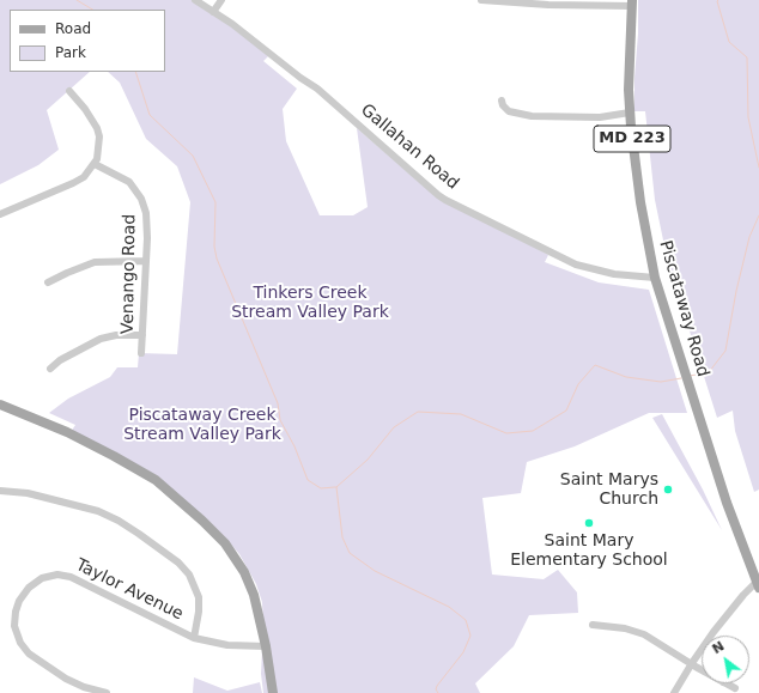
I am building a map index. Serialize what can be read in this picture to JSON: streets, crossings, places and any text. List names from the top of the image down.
{
  "streets": {
    "main road": ["MD 223", "Piscataway Road"],
    "street": ["Gallahan Road", "Venango Road", "Taylor Avenue"]
  },
  "crossings": [
    ["Gallahan Road", "Piscataway Road"]
  ],
  "parks": ["Tinkers Creek Stream Valley Park", "Piscataway Creek Stream Valley Park"],
  "places": ["Saint Marys Church", "Saint Mary Elementary School"],
  "legend": ["Road", "Park"],
  "north": "top left"
}
